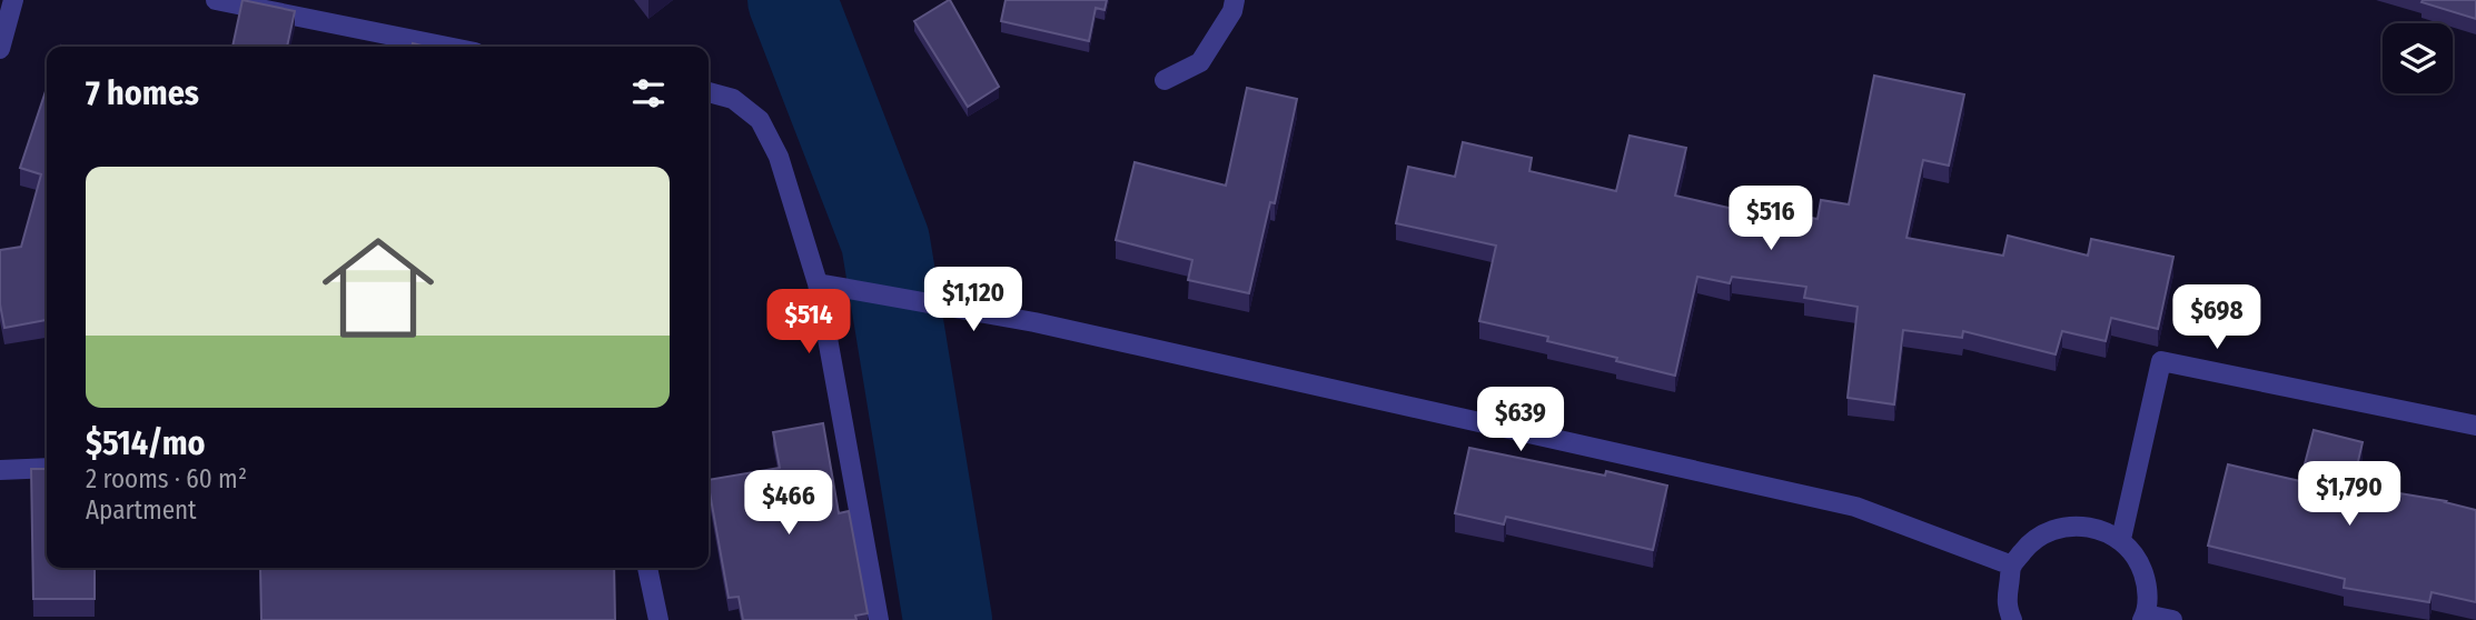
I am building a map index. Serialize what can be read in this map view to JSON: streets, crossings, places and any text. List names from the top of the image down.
{
  "page": {
    "heading": "7 homes",
    "list": [
      {
        "name": "$514/mo",
        "note": "2 rooms · 60 m² · Apartment"
      }
    ],
    "price": [
      "$516",
      "$1,120",
      "$698",
      "$514",
      "$639",
      "$1,790",
      "$466"
    ]
  }
}
